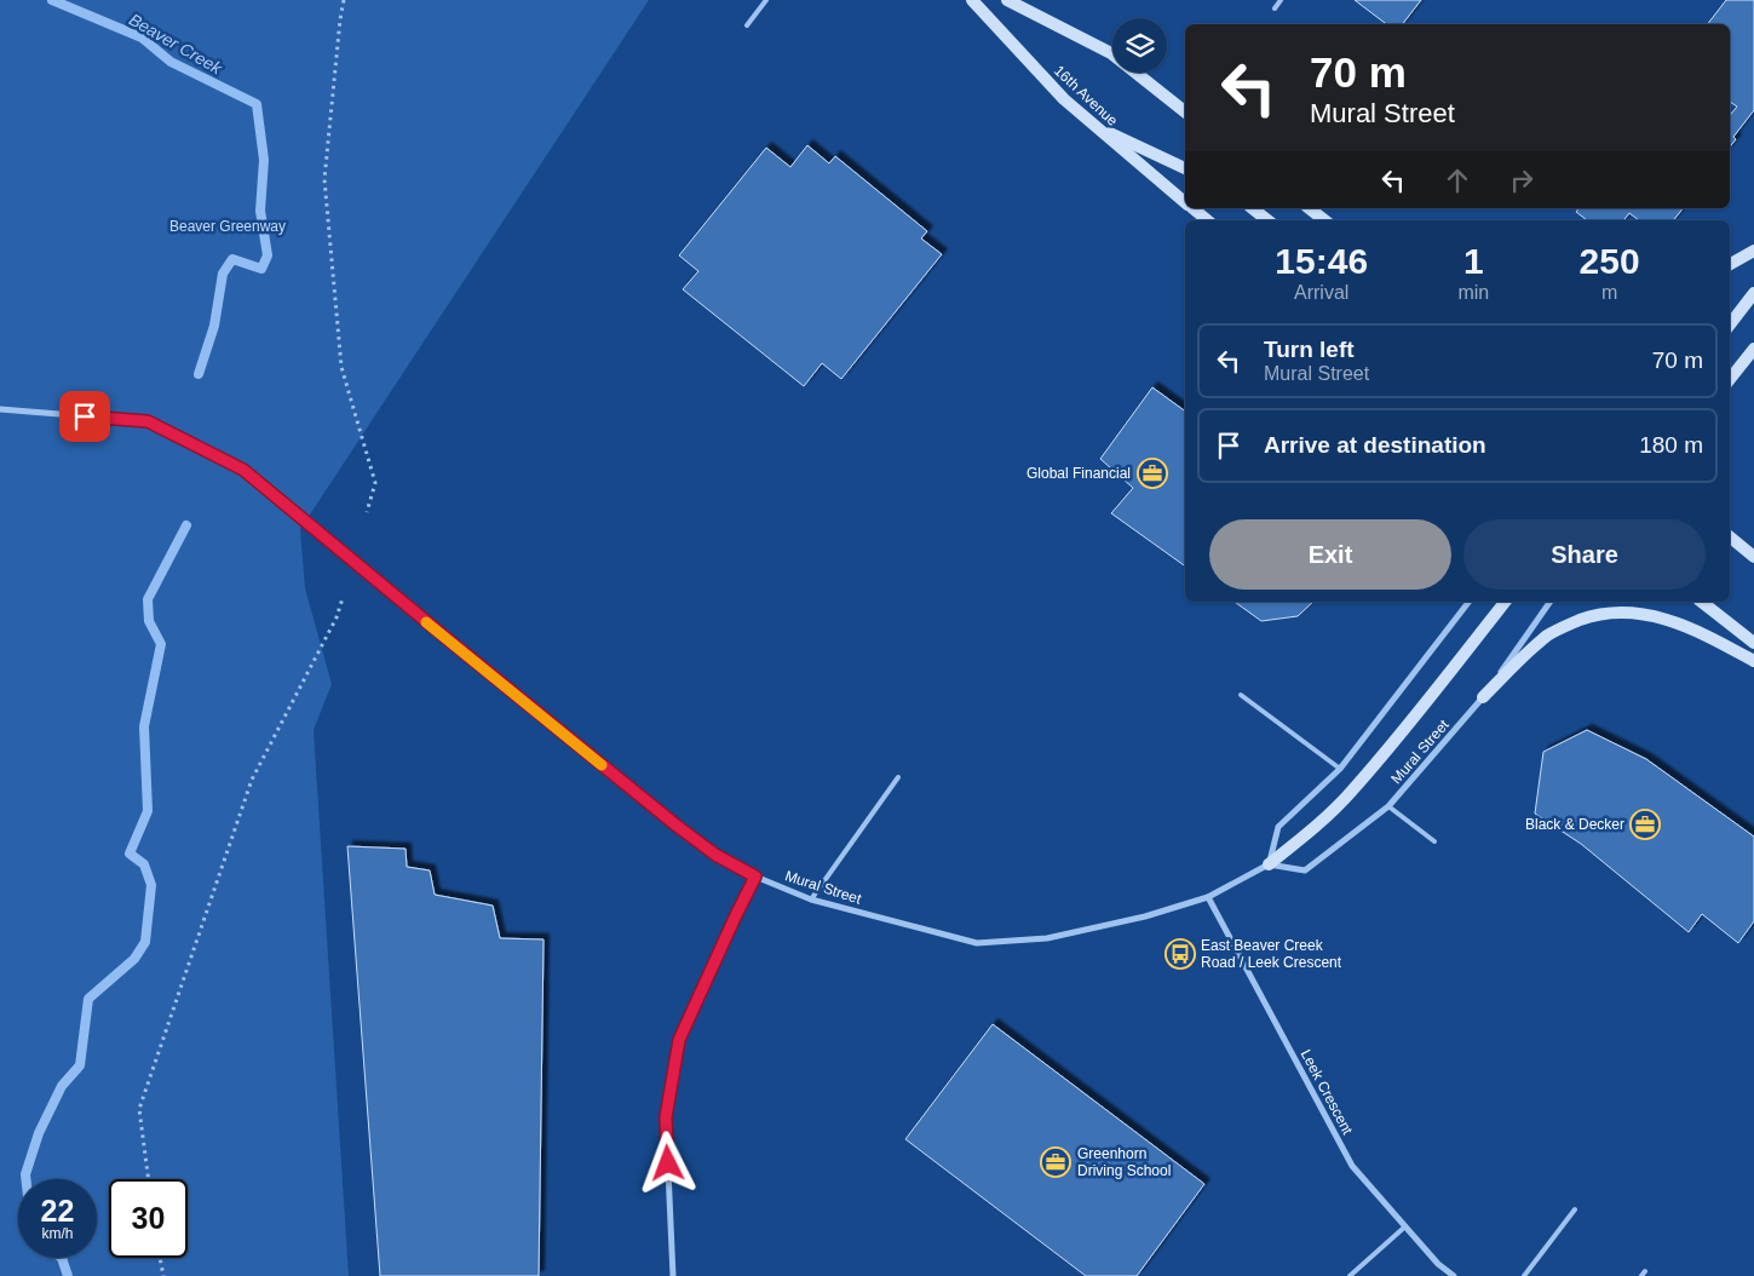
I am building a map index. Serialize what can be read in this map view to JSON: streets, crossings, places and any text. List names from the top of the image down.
{
  "streets": {
    "main road": ["16th Avenue"],
    "street": ["Mural Street", "Leek Crescent"]
  },
  "crossings": [
    ["Mural Street", "Leek Crescent"]
  ],
  "water": ["Beaver Creek"],
  "parks": ["Beaver Greenway"],
  "places": {
    "office": ["Global Financial", "Black & Decker", "Greenhorn Driving School"],
    "bus stop": ["East Beaver Creek Road / Leek Crescent"]
  },
  "page": {
    "turn": ["70 m", "Mural Street"],
    "eta": [
      "15:46",
      "Arrival",
      "1",
      "min",
      "250",
      "m"
    ],
    "list": [
      {
        "name": "Turn left",
        "note": "Mural Street",
        "value": "70 m"
      },
      {
        "name": "Arrive at destination",
        "value": "180 m"
      }
    ],
    "buttons": ["Exit", "Share"],
    "speed": "22 km/h",
    "limit": "30"
  }
}
